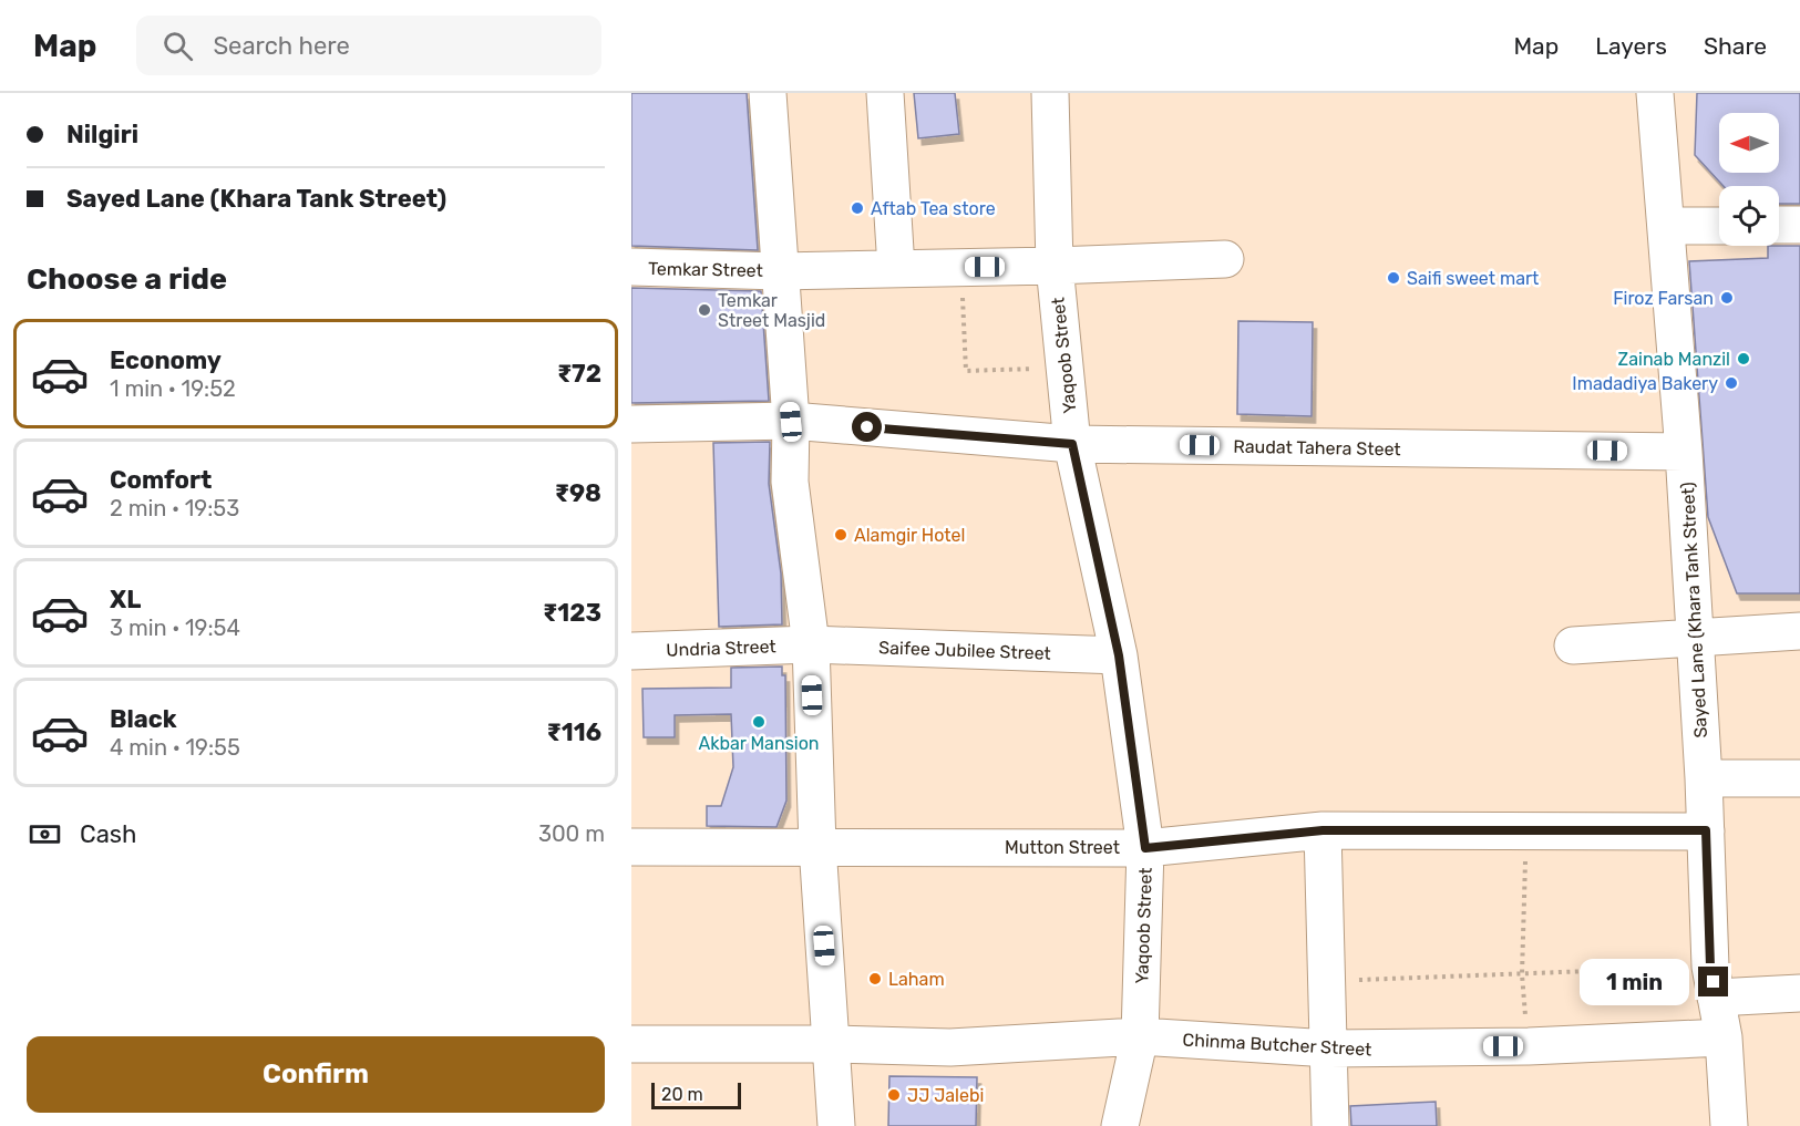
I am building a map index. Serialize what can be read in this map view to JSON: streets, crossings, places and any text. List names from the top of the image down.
{
  "streets": {
    "street": [
      "Temkar Street",
      "Yaqoob Street",
      "Raudat Tahera Steet",
      "Sayed Lane (Khara Tank Street)",
      "Undria Street",
      "Saifee Jubilee Street",
      "Mutton Street",
      "Chinma Butcher Street"
    ]
  },
  "crossings": [
    ["Temkar Street", "Yaqoob Street"],
    ["Yaqoob Street", "Raudat Tahera Steet"],
    ["Yaqoob Street", "Saifee Jubilee Street"],
    ["Yaqoob Street", "Mutton Street"],
    ["Yaqoob Street", "Chinma Butcher Street"],
    ["Raudat Tahera Steet", "Sayed Lane (Khara Tank Street)"],
    ["Sayed Lane (Khara Tank Street)", "Mutton Street"],
    ["Sayed Lane (Khara Tank Street)", "Chinma Butcher Street"],
    ["Undria Street", "Saifee Jubilee Street"]
  ],
  "places": [
    "Aftab Tea store",
    "Saifi sweet mart",
    "Firoz Farsan",
    "Temkar Street Masjid",
    "Zainab Manzil",
    "Imadadiya Bakery",
    "Alamgir Hotel",
    "Akbar Mansion",
    "Laham",
    "JJ Jalebi"
  ],
  "scale_bar": "20 m",
  "north": "left",
  "page": {
    "header": "Map",
    "search": "Search here",
    "nav": ["Map", "Layers", "Share"],
    "banner": ["Nilgiri", "Sayed Lane (Khara Tank Street)"],
    "heading": "Choose a ride",
    "list": [
      {
        "name": "Economy",
        "note": "1 min · 19:52",
        "value": "₹72"
      },
      {
        "name": "Comfort",
        "note": "2 min · 19:53",
        "value": "₹98"
      },
      {
        "name": "XL",
        "note": "3 min · 19:54",
        "value": "₹123"
      },
      {
        "name": "Black",
        "note": "4 min · 19:55",
        "value": "₹116"
      }
    ],
    "pay": ["Cash", "300 m"],
    "bubble": "1 min",
    "buttons": "Confirm",
    "scale": "20 m"
  }
}
